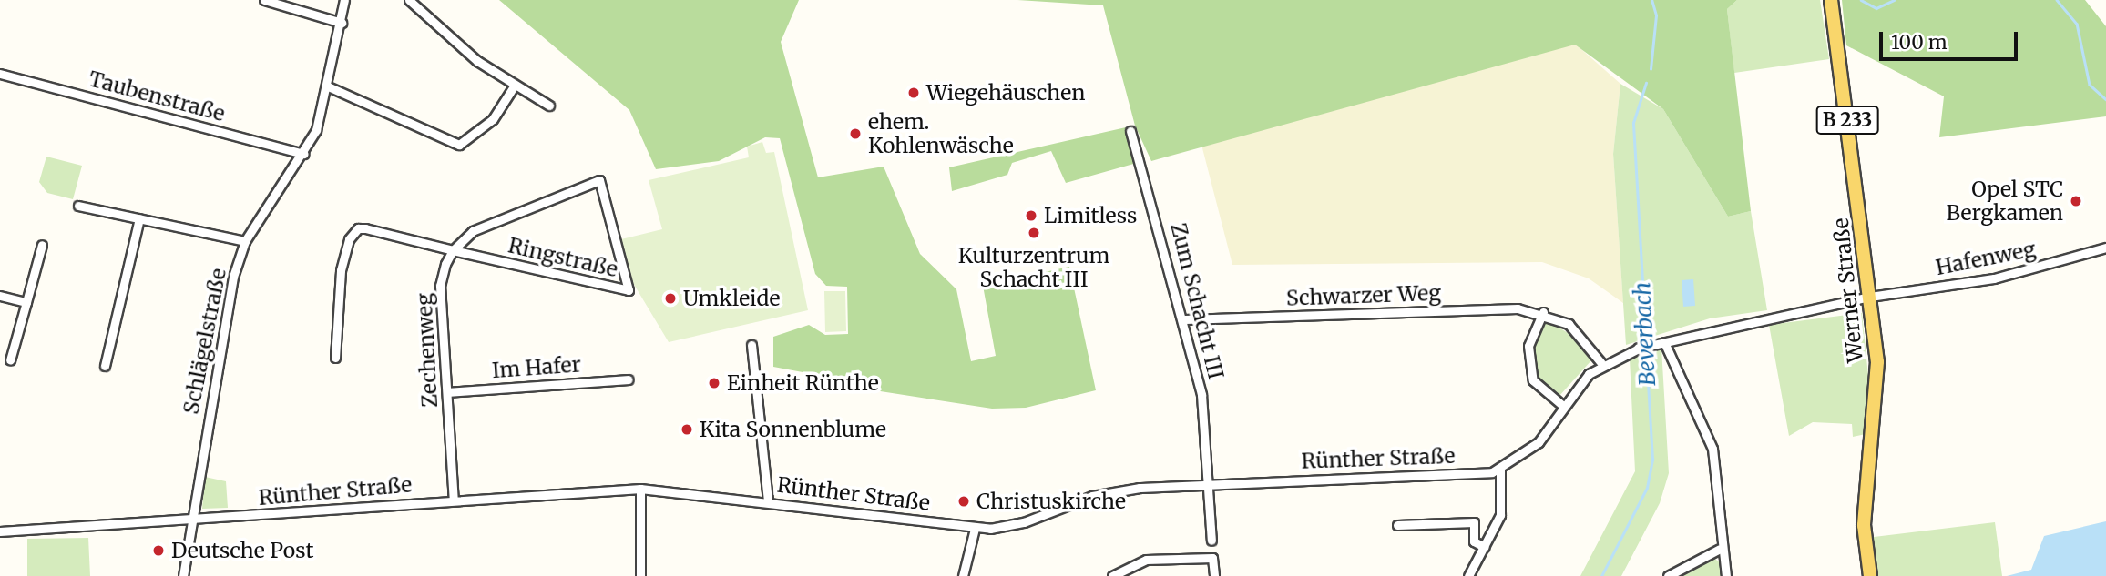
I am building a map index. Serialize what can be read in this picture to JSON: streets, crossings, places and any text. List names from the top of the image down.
{
  "streets": {
    "main road": ["B 233", "Werner Straße"],
    "street": [
      "Taubenstraße",
      "Ringstraße",
      "Hafenweg",
      "Schwarzer Weg",
      "Zum Schacht III",
      "Schlägelstraße",
      "Zechenweg",
      "Im Hafer",
      "Rünther Straße"
    ]
  },
  "crossings": [
    ["Taubenstraße", "Schlägelstraße"],
    ["Ringstraße", "Zechenweg"],
    ["Hafenweg", "Werner Straße"],
    ["Schwarzer Weg", "Zum Schacht III"],
    ["Zum Schacht III", "Rünther Straße"],
    ["Schlägelstraße", "Rünther Straße"],
    ["Zechenweg", "Im Hafer"],
    ["Zechenweg", "Rünther Straße"]
  ],
  "water": ["Beverbach"],
  "places": [
    "Wiegehäuschen",
    "ehem. Kohlenwäsche",
    "Opel STC Bergkamen",
    "Limitless",
    "Kulturzentrum Schacht III",
    "Umkleide",
    "Einheit Rünthe",
    "Kita Sonnenblume",
    "Christuskirche",
    "Deutsche Post"
  ],
  "scale_bar": "100 m"
}
